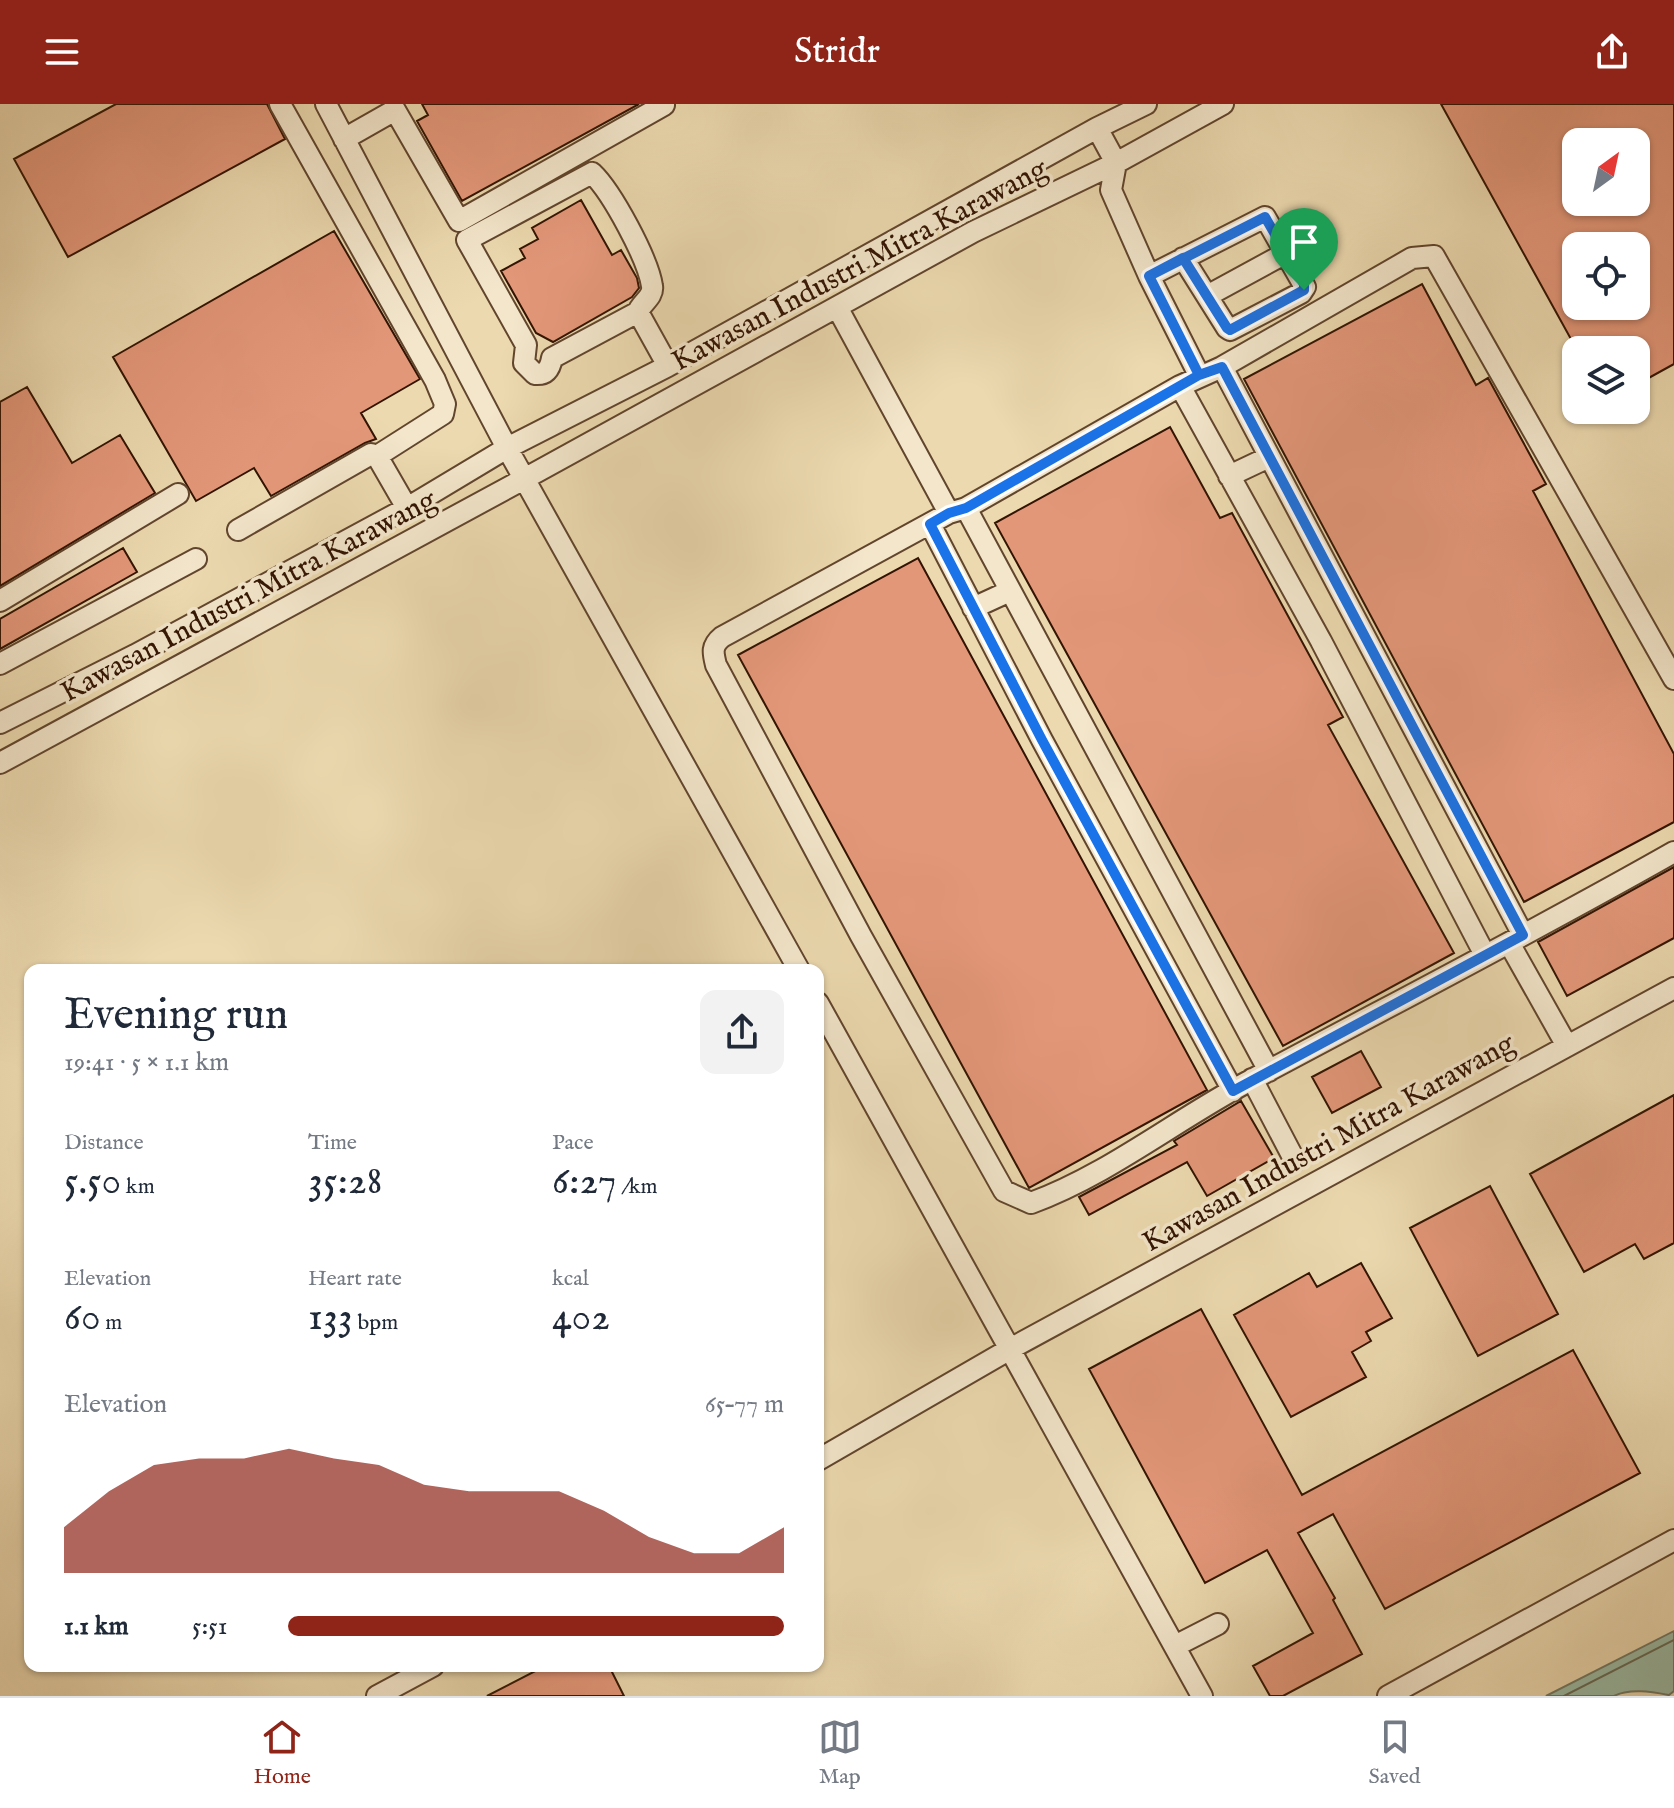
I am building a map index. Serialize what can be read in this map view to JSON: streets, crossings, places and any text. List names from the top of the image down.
{
  "streets": {
    "street": ["Kawasan Industri Mitra Karawang"]
  },
  "north": "top right",
  "page": {
    "header": "Stridr",
    "heading": ["Evening run", "19:41 · 5 × 1.1 km"],
    "stats": [
      ["Distance", "5.50 km"],
      ["Time", "35:28"],
      ["Pace", "6:27 /km"],
      ["Elevation", "60 m"],
      ["Heart rate", "133 bpm"],
      ["kcal", "402"]
    ],
    "chart": ["Elevation", "65–77 m"],
    "list": [
      {
        "name": "1.1 km",
        "note": "5:51"
      }
    ],
    "tabs": ["Home", "Map", "Saved"]
  }
}
